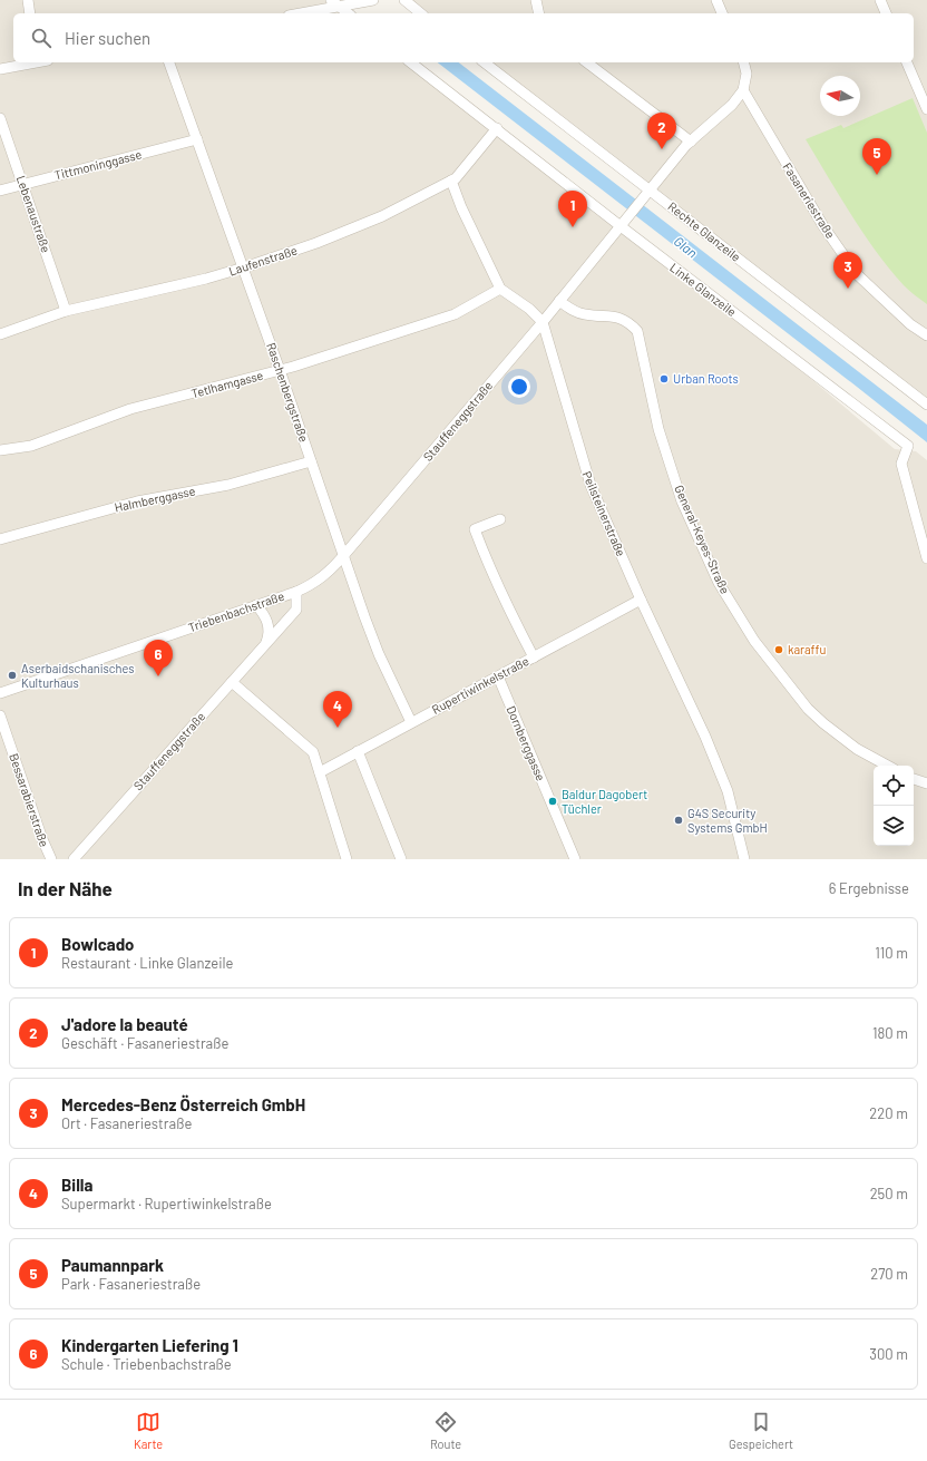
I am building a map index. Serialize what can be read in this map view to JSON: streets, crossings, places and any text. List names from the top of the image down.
{
  "streets": {
    "street": [
      "Tittmoninggasse",
      "Fasaneriestraße",
      "Lebenaustraße",
      "Rechte Glanzeile",
      "Laufenstraße",
      "Linke Glanzeile",
      "Tetlhamgasse",
      "Raschenbergstraße",
      "Stauffeneggstraße",
      "Halmberggasse",
      "Peilsteinerstraße",
      "General-Keyes-Straße",
      "Triebenbachstraße",
      "Rupertiwinkelstraße",
      "Dornberggasse",
      "Bessarabierstraße"
    ]
  },
  "crossings": [
    ["Tittmoninggasse", "Lebenaustraße"],
    ["Tittmoninggasse", "Raschenbergstraße"],
    ["Lebenaustraße", "Laufenstraße"],
    ["Rechte Glanzeile", "Stauffeneggstraße"],
    ["Laufenstraße", "Linke Glanzeile"],
    ["Laufenstraße", "Raschenbergstraße"],
    ["Linke Glanzeile", "Stauffeneggstraße"],
    ["Tetlhamgasse", "Raschenbergstraße"],
    ["Raschenbergstraße", "Stauffeneggstraße"],
    ["Raschenbergstraße", "Halmberggasse"],
    ["Raschenbergstraße", "Rupertiwinkelstraße"],
    ["Stauffeneggstraße", "Peilsteinerstraße"],
    ["Stauffeneggstraße", "General-Keyes-Straße"],
    ["Stauffeneggstraße", "Triebenbachstraße"],
    ["Peilsteinerstraße", "Rupertiwinkelstraße"],
    ["Rupertiwinkelstraße", "Dornberggasse"]
  ],
  "water": ["Glan"],
  "places": [
    "Urban Roots",
    "karaffu",
    "Aserbaidschanisches Kulturhaus",
    "Baldur Dagobert Tüchler",
    "G4S Security Systems GmbH"
  ],
  "north": "left",
  "page": {
    "search": "Hier suchen",
    "pins": [
      "2",
      "5",
      "1",
      "3",
      "6",
      "4"
    ],
    "heading": ["In der Nähe", "6 Ergebnisse"],
    "list": [
      {
        "mark": "1",
        "name": "Bowlcado",
        "note": "Restaurant · Linke Glanzeile",
        "value": "110 m"
      },
      {
        "mark": "2",
        "name": "J'adore la beauté",
        "note": "Geschäft · Fasaneriestraße",
        "value": "180 m"
      },
      {
        "mark": "3",
        "name": "Mercedes-Benz Österreich GmbH",
        "note": "Ort · Fasaneriestraße",
        "value": "220 m"
      },
      {
        "mark": "4",
        "name": "Billa",
        "note": "Supermarkt · Rupertiwinkelstraße",
        "value": "250 m"
      },
      {
        "mark": "5",
        "name": "Paumannpark",
        "note": "Park · Fasaneriestraße",
        "value": "270 m"
      },
      {
        "mark": "6",
        "name": "Kindergarten Liefering 1",
        "note": "Schule · Triebenbachstraße",
        "value": "300 m"
      }
    ],
    "nav": ["Karte", "Route", "Gespeichert"]
  }
}
